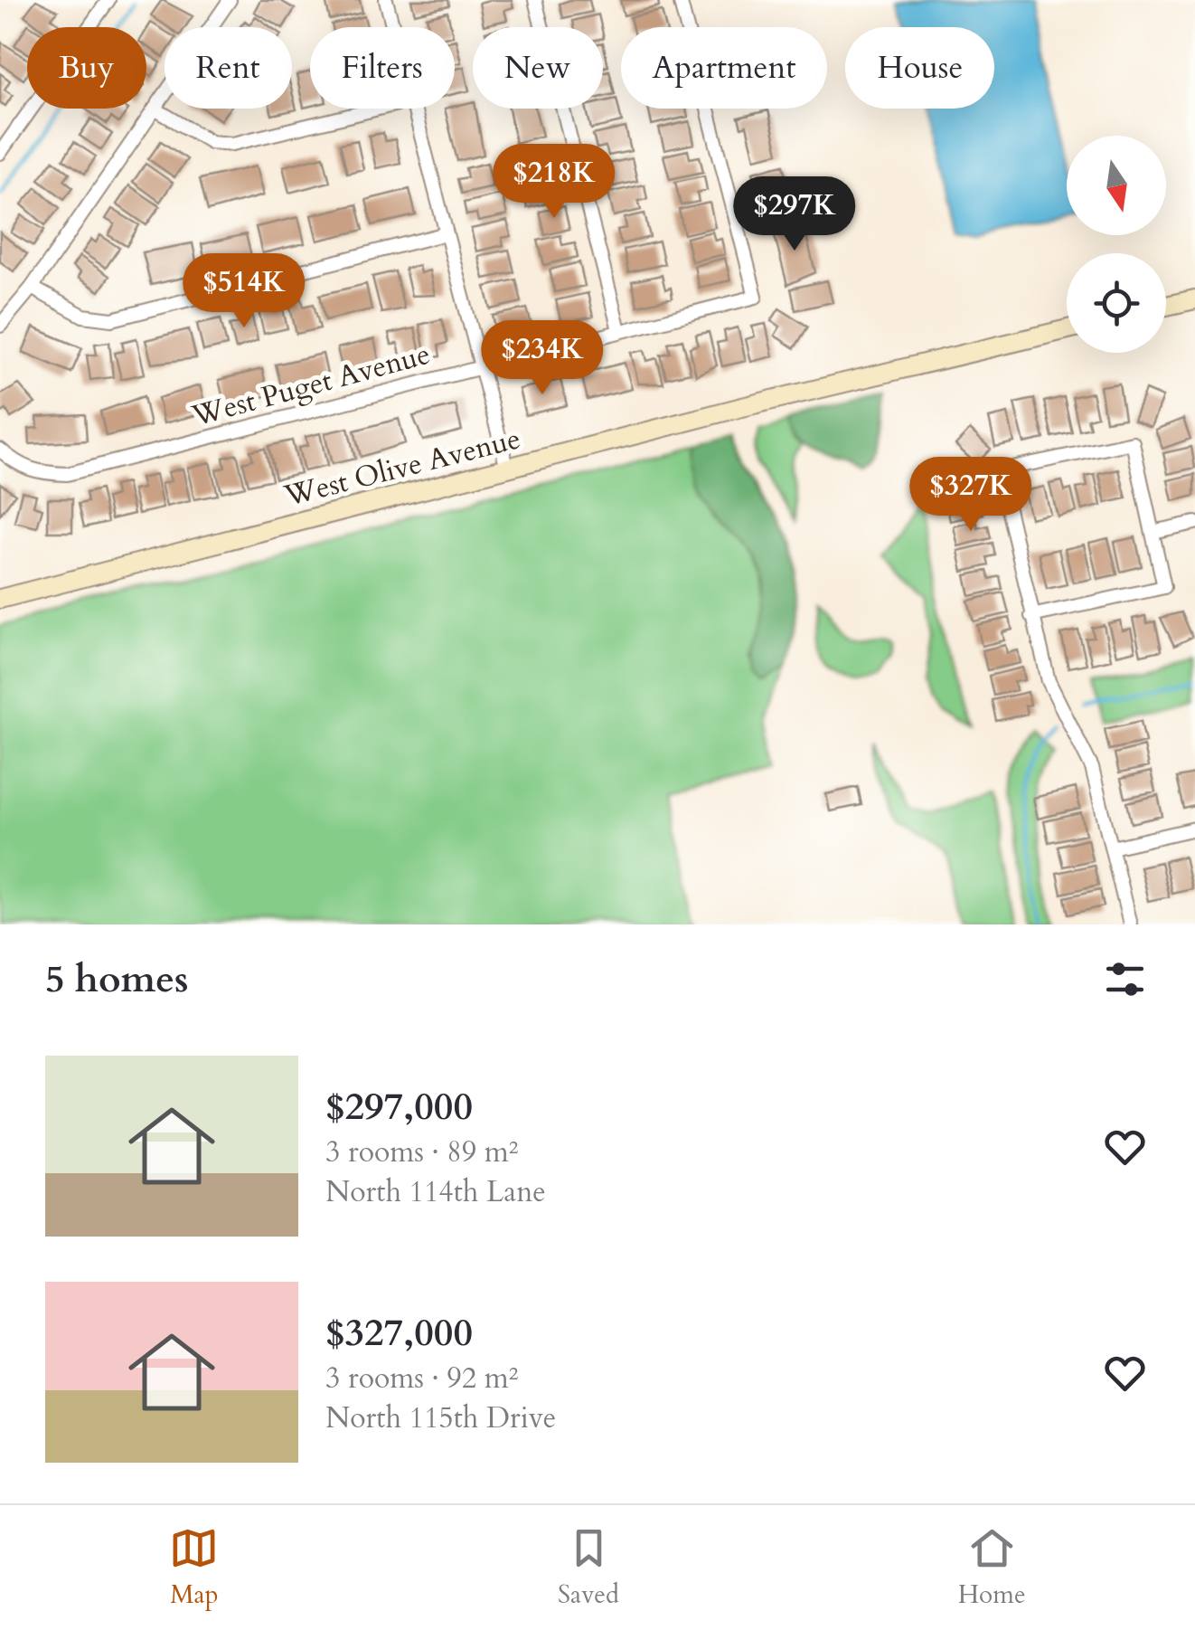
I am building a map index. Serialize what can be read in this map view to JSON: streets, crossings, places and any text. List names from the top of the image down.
{
  "streets": {
    "main road": ["West Olive Avenue"],
    "street": ["West Puget Avenue"]
  },
  "north": "bottom",
  "page": {
    "chip": [
      "Buy",
      "Rent",
      "Filters",
      "New",
      "Apartment",
      "House"
    ],
    "price": [
      "$218K",
      "$297K",
      "$514K",
      "$234K",
      "$327K"
    ],
    "heading": "5 homes",
    "list": [
      {
        "name": "$297,000",
        "note": "3 rooms · 89 m² · North 114th Lane"
      },
      {
        "name": "$327,000",
        "note": "3 rooms · 92 m² · North 115th Drive"
      }
    ],
    "tabs": ["Map", "Saved", "Home"]
  }
}
